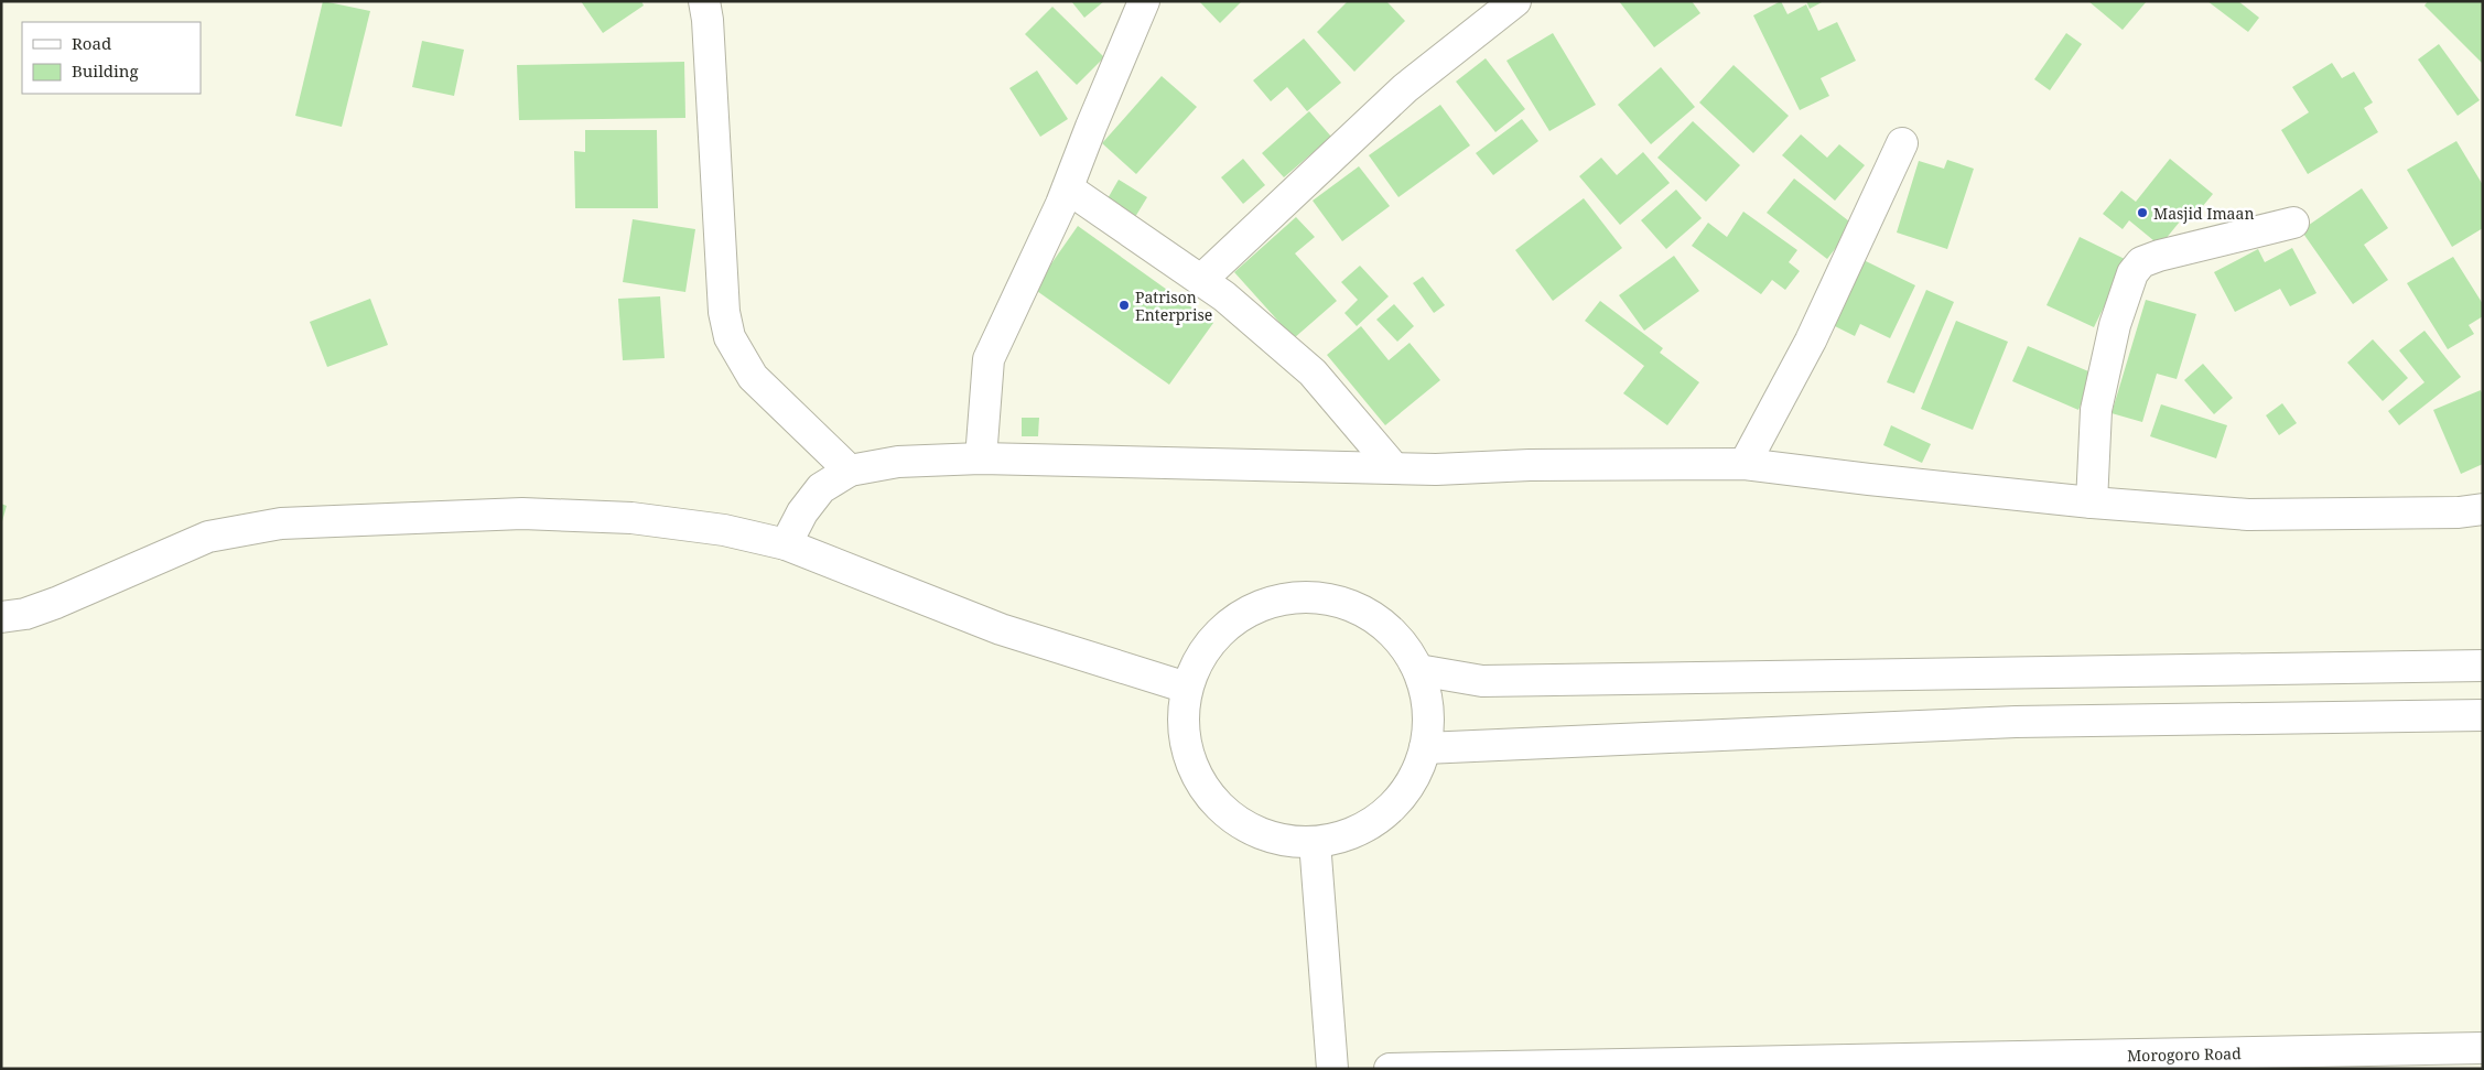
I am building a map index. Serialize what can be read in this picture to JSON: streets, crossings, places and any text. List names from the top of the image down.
{
  "streets": {
    "main road": ["Morogoro Road"]
  },
  "places": ["Masjid Imaan", "Patrison Enterprise"],
  "legend": ["Road", "Building"]
}
